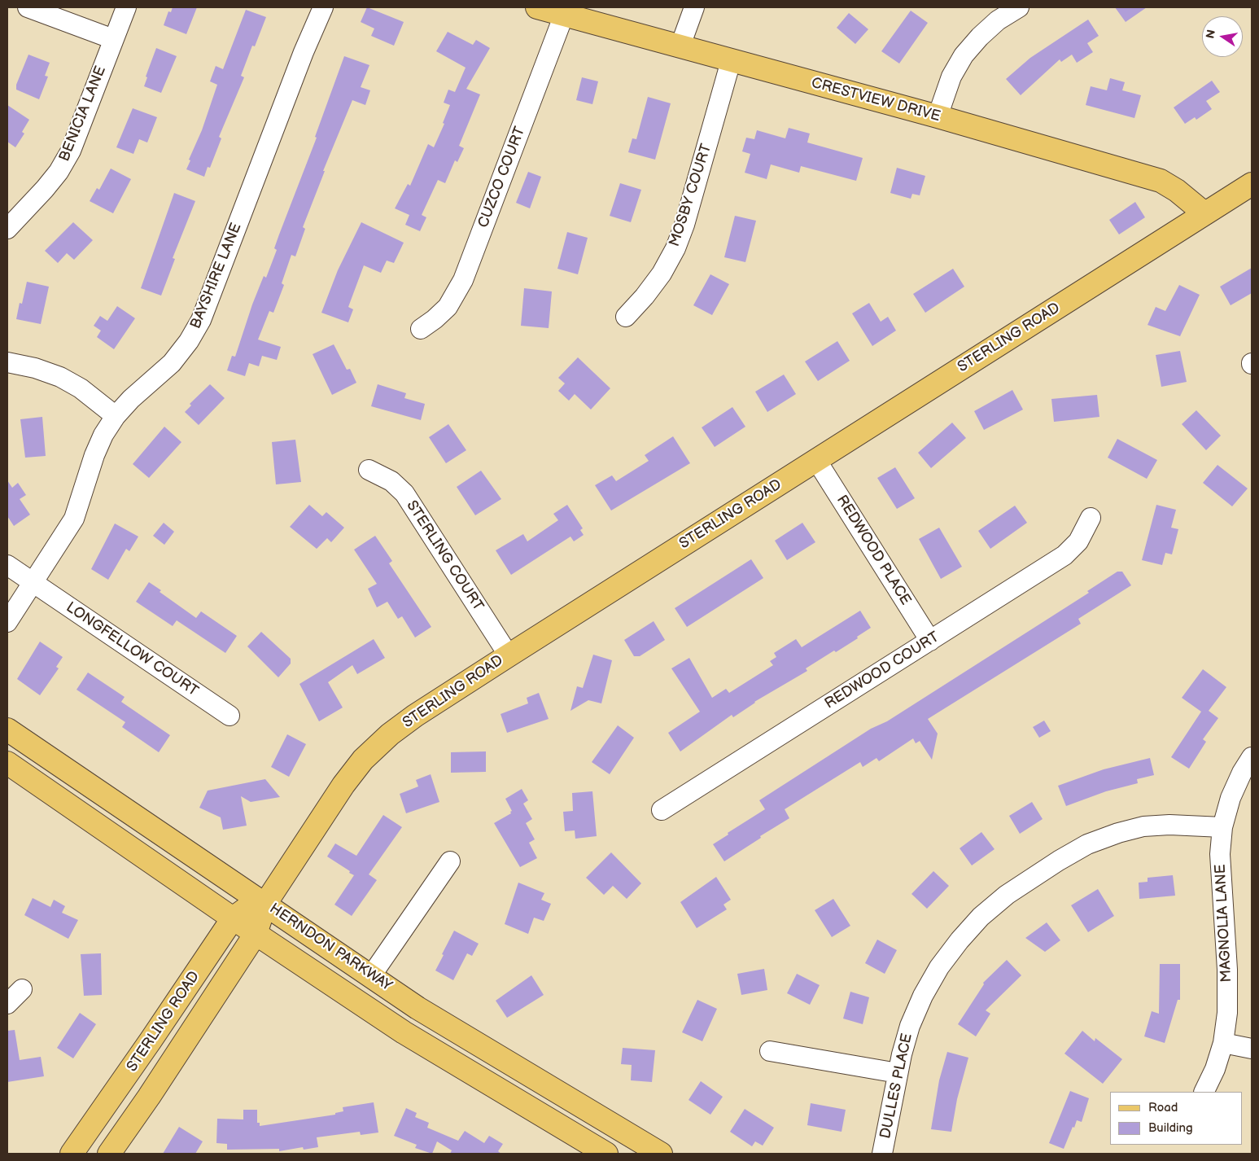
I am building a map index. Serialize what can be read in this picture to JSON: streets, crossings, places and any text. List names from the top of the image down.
{
  "streets": {
    "main road": ["CRESTVIEW DRIVE", "STERLING ROAD", "HERNDON PARKWAY"],
    "street": [
      "BENICIA LANE",
      "CUZCO COURT",
      "MOSBY COURT",
      "BAYSHIRE LANE",
      "REDWOOD PLACE",
      "STERLING COURT",
      "LONGFELLOW COURT",
      "REDWOOD COURT",
      "MAGNOLIA LANE",
      "DULLES PLACE"
    ]
  },
  "crossings": [
    ["CRESTVIEW DRIVE", "CUZCO COURT"],
    ["CRESTVIEW DRIVE", "MOSBY COURT"],
    ["CRESTVIEW DRIVE", "STERLING ROAD"],
    ["BAYSHIRE LANE", "LONGFELLOW COURT"],
    ["STERLING ROAD", "REDWOOD PLACE"],
    ["STERLING ROAD", "STERLING COURT"],
    ["STERLING ROAD", "HERNDON PARKWAY"],
    ["REDWOOD PLACE", "REDWOOD COURT"],
    ["MAGNOLIA LANE", "DULLES PLACE"]
  ],
  "legend": ["Road", "Building"],
  "north": "left"
}
